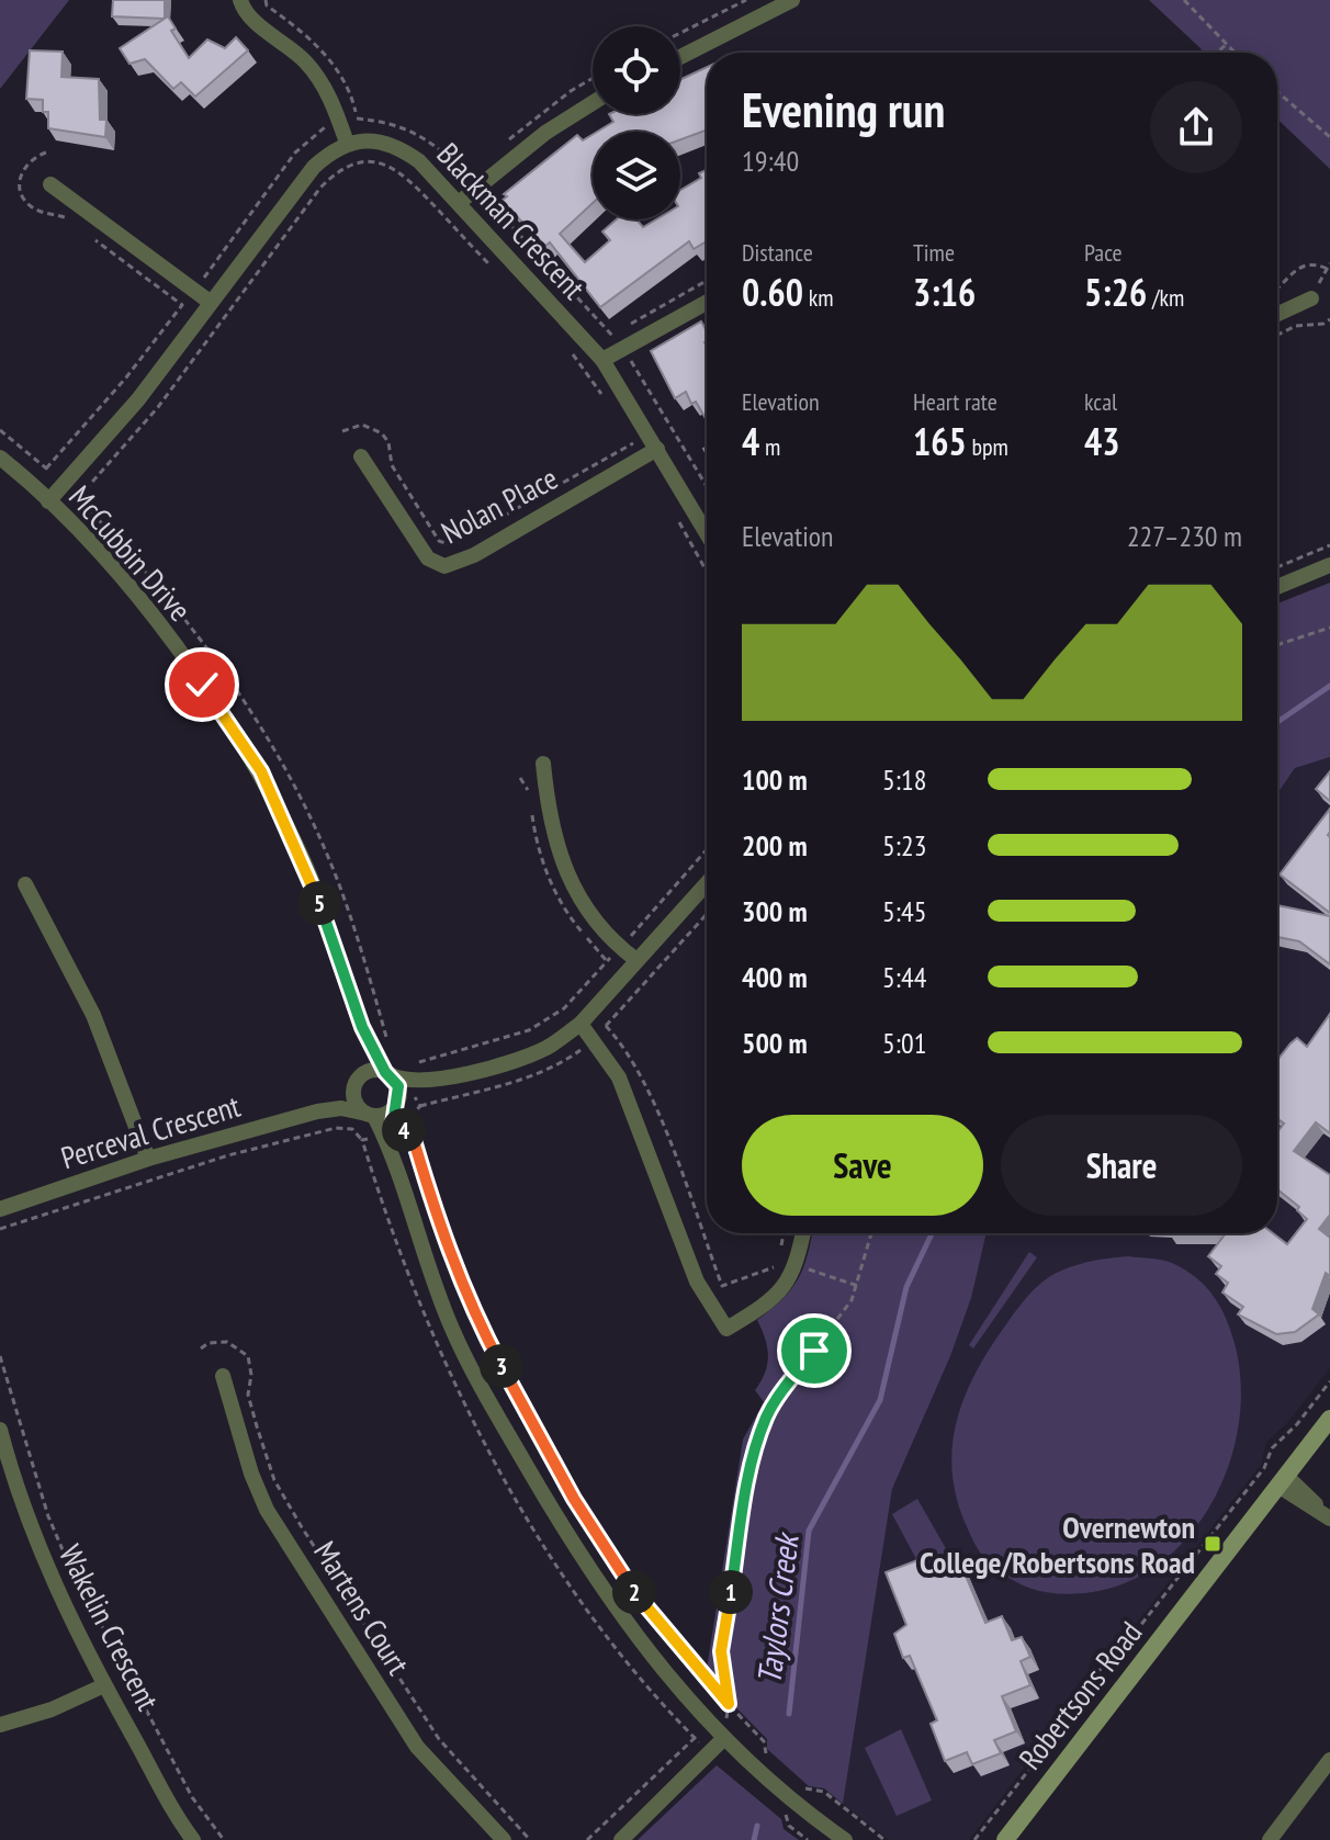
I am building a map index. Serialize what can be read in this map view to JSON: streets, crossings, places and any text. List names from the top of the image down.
{
  "streets": {
    "street": [
      "Blackman Crescent",
      "Nolan Place",
      "McCubbin Drive",
      "Perceval Crescent",
      "Martens Court",
      "Wakelin Crescent",
      "Robertsons Road"
    ]
  },
  "crossings": [
    ["Blackman Crescent", "Nolan Place"],
    ["McCubbin Drive", "Perceval Crescent"]
  ],
  "water": ["Taylors Creek"],
  "places": {
    "transit": ["Overnewton College/Robertsons Road"]
  },
  "page": {
    "heading": ["Evening run", "19:40"],
    "stats": [
      ["Distance", "0.60 km"],
      ["Time", "3:16"],
      ["Pace", "5:26 /km"],
      ["Elevation", "4 m"],
      ["Heart rate", "165 bpm"],
      ["kcal", "43"]
    ],
    "chart": ["Elevation", "227–230 m"],
    "list": [
      {
        "name": "100 m",
        "note": "5:18"
      },
      {
        "name": "200 m",
        "note": "5:23"
      },
      {
        "name": "300 m",
        "note": "5:45"
      },
      {
        "name": "400 m",
        "note": "5:44"
      },
      {
        "name": "500 m",
        "note": "5:01"
      }
    ],
    "pins": [
      "5",
      "4",
      "3",
      "1",
      "2"
    ],
    "buttons": ["Save", "Share"]
  }
}
